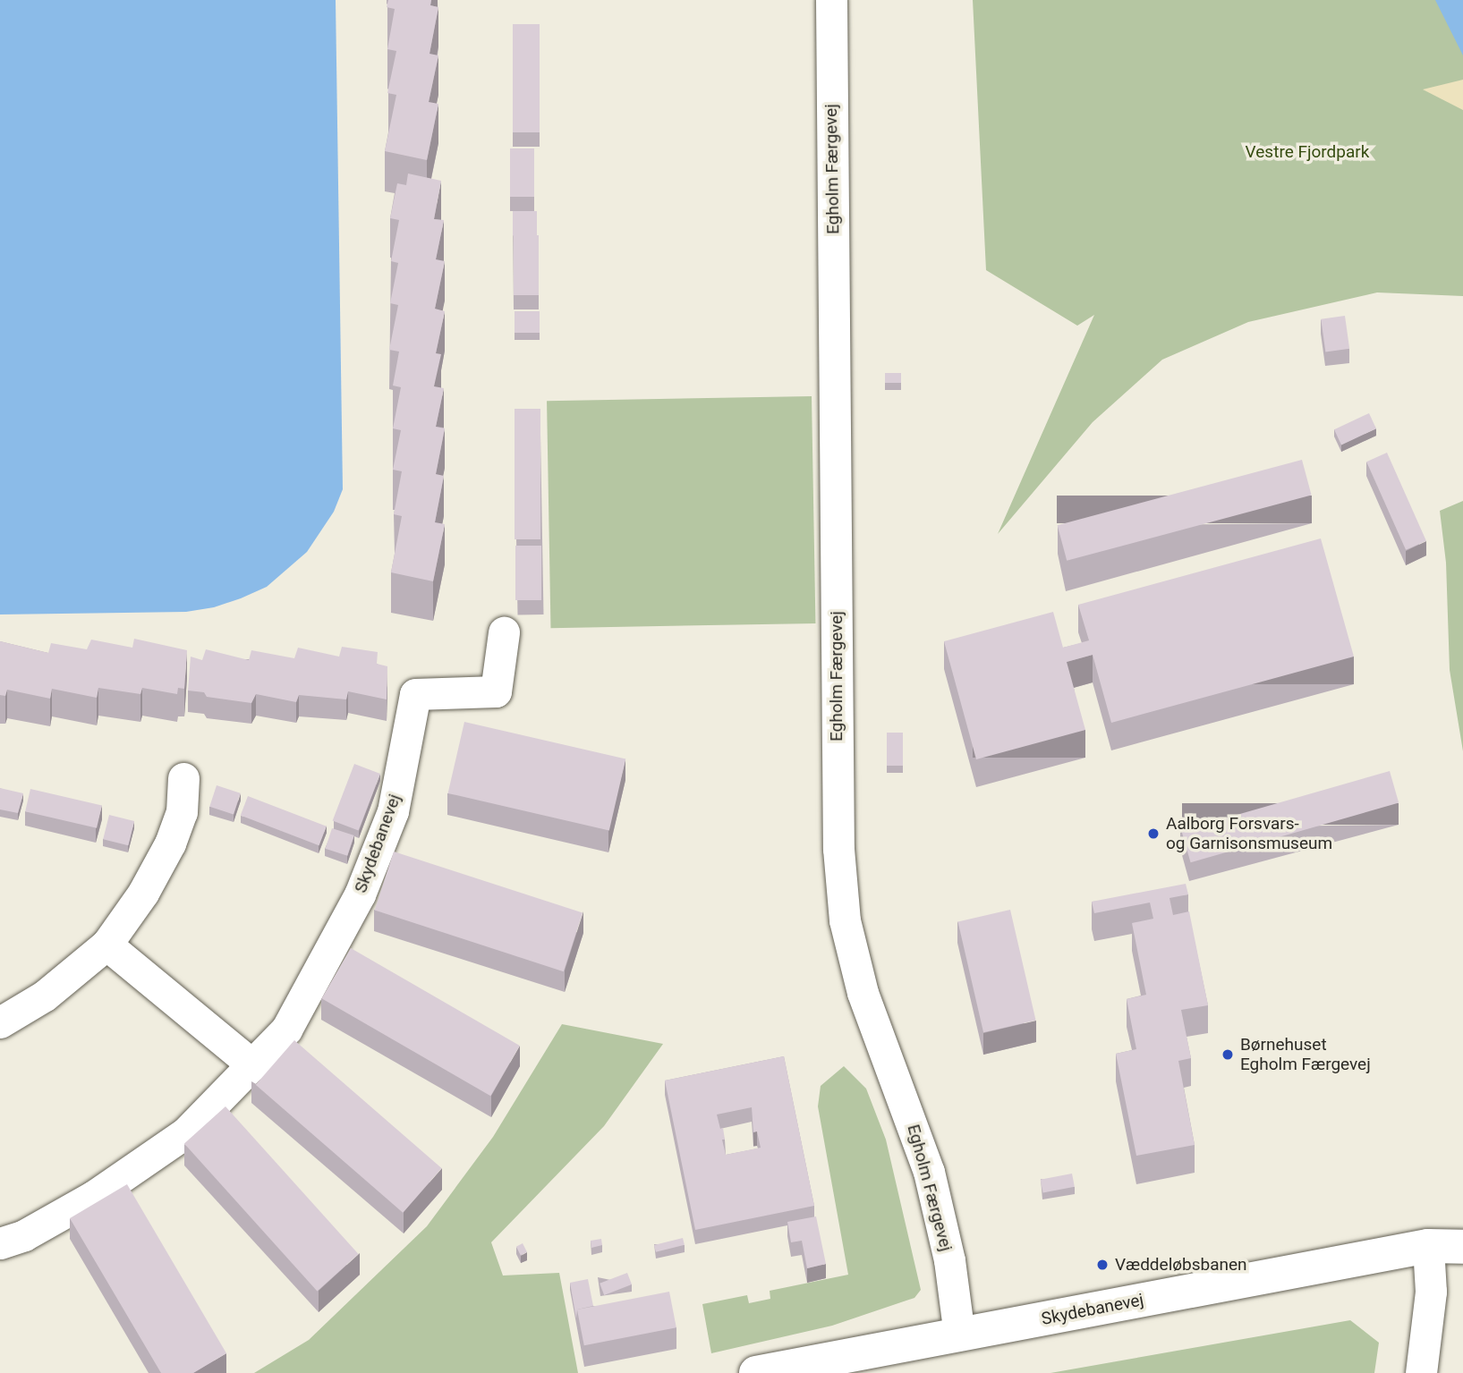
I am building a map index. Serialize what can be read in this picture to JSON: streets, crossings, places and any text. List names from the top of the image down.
{
  "streets": {
    "street": ["Egholm Færgevej", "Skydebanevej"]
  },
  "crossings": [
    ["Egholm Færgevej", "Skydebanevej"]
  ],
  "parks": ["Vestre Fjordpark"],
  "places": ["Aalborg Forsvars- og Garnisonsmuseum", "Børnehuset Egholm Færgevej", "Væddeløbsbanen"]
}
